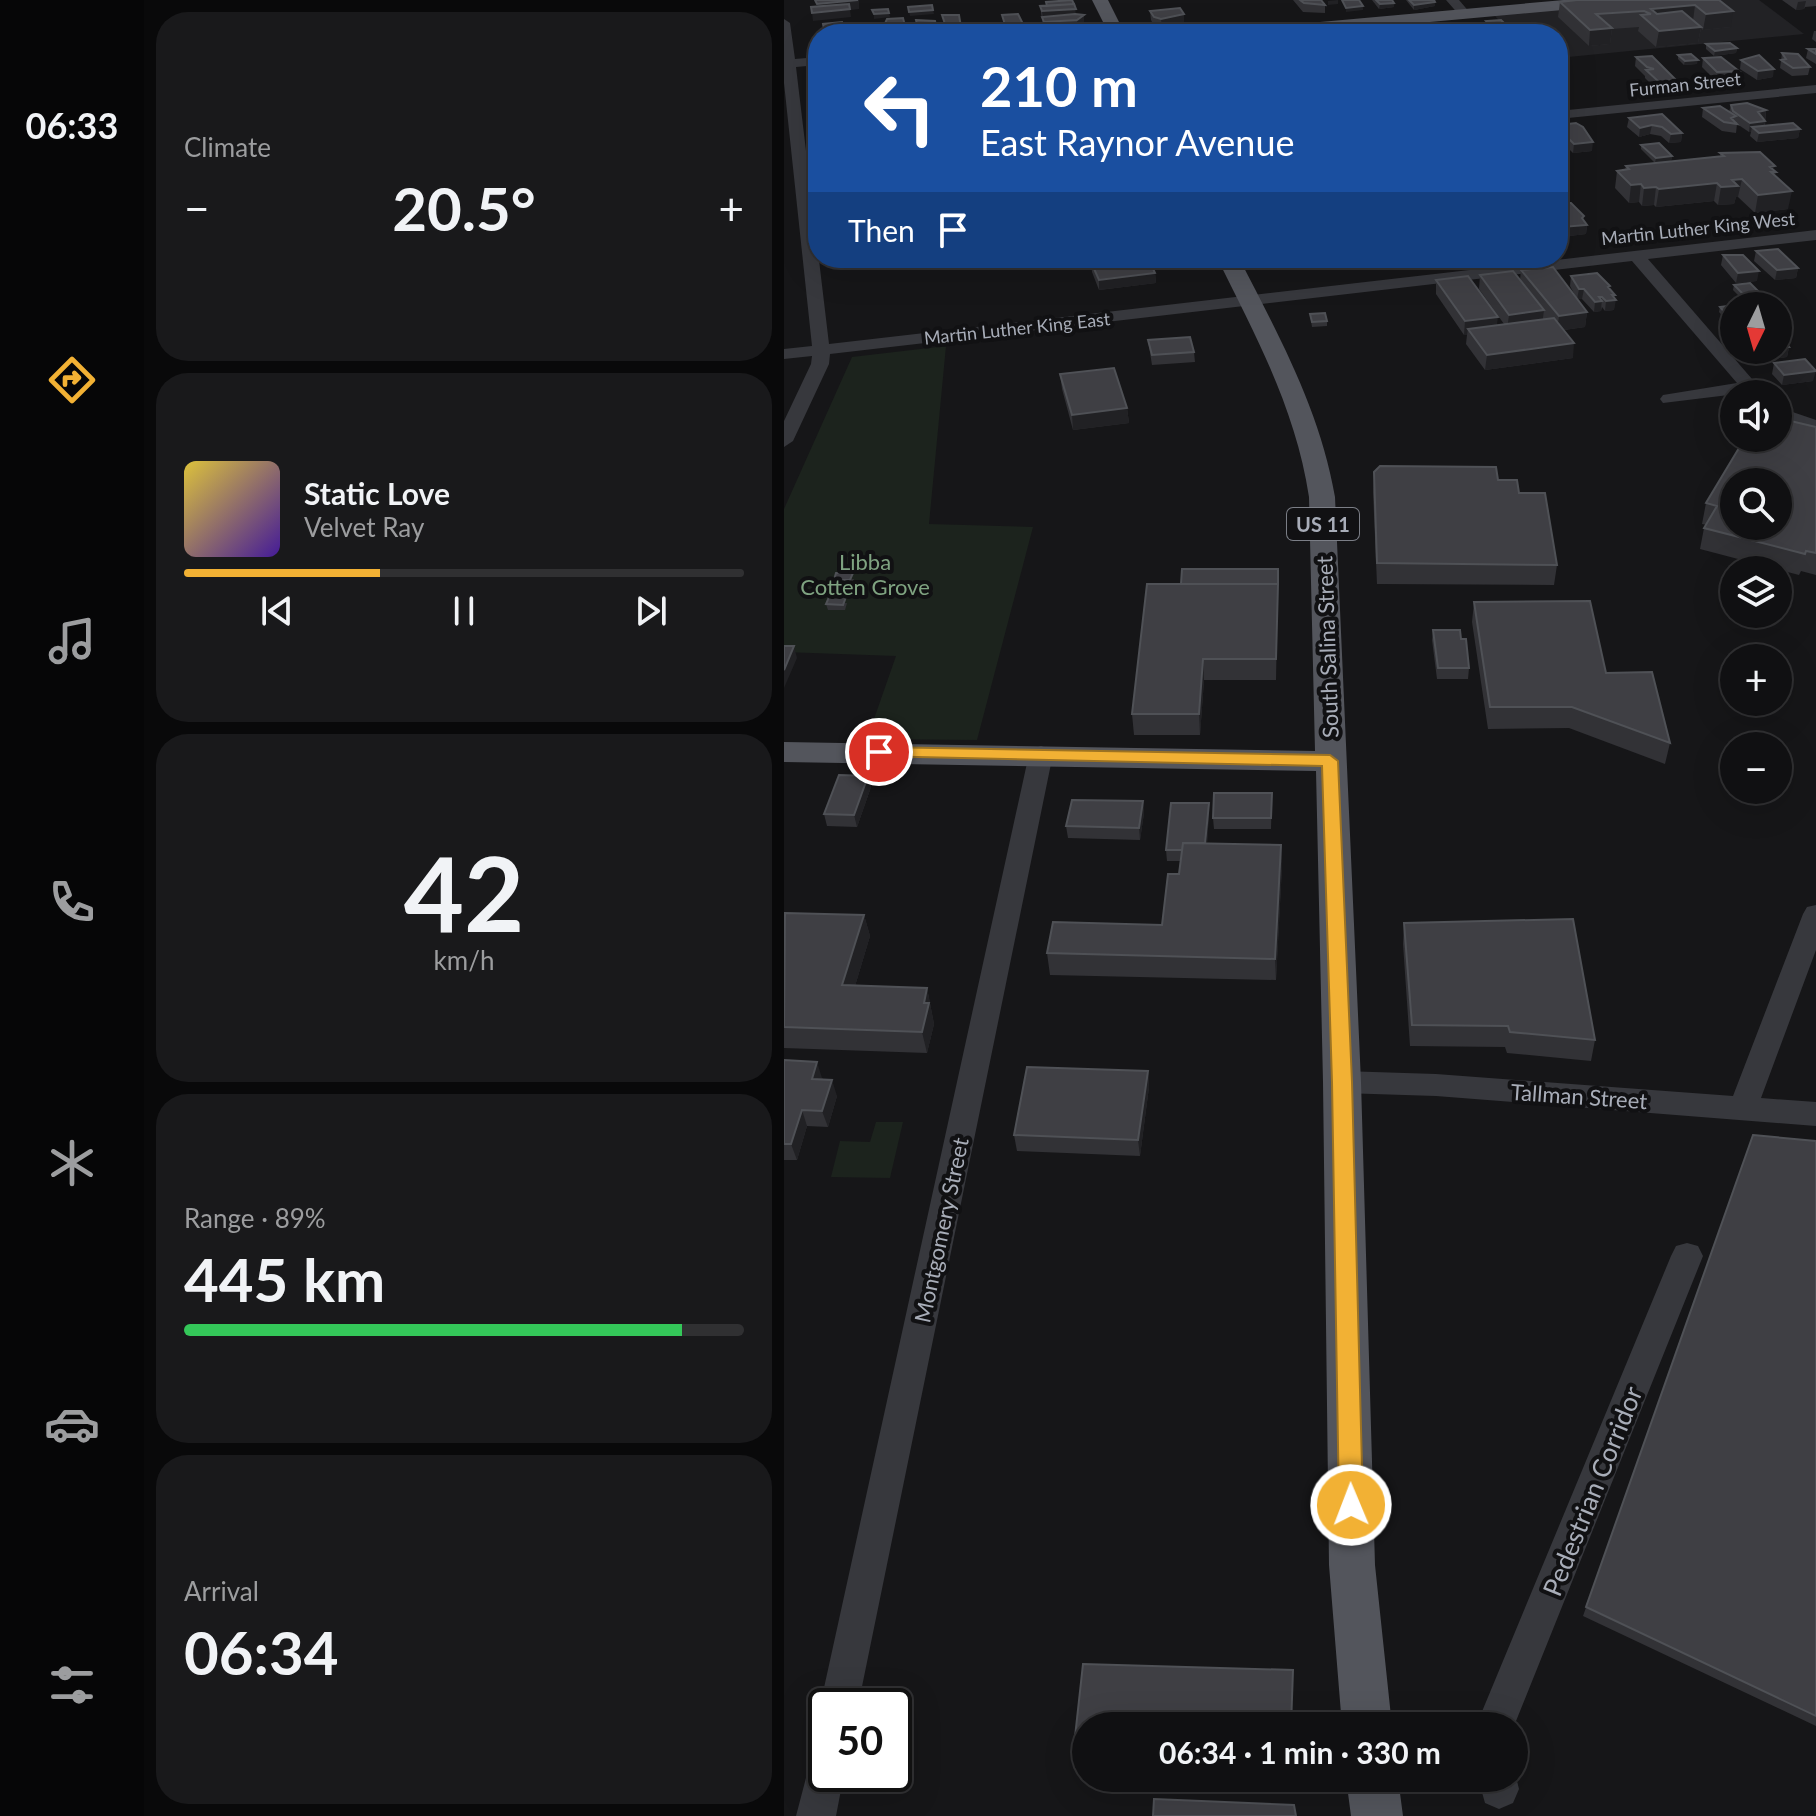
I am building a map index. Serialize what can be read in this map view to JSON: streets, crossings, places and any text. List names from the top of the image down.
{
  "streets": {
    "main road": ["US 11", "South Salina Street"],
    "street": [
      "Furman Street",
      "Martin Luther King West",
      "Martin Luther King East",
      "Tallman Street",
      "Montgomery Street",
      "Pedestrian Corridor"
    ]
  },
  "crossings": [
    ["Martin Luther King West", "Martin Luther King East"],
    ["Martin Luther King West", "South Salina Street"],
    ["Martin Luther King East", "South Salina Street"],
    ["South Salina Street", "Tallman Street"]
  ],
  "parks": ["Libba Cotten Grove"],
  "north": "bottom",
  "page": {
    "tabs": "06:33",
    "tile": [
      "Climate",
      ["42", "km/h"],
      ["Range · 89%", "445 km"],
      ["Arrival", "06:34"]
    ],
    "turn": ["210 m", "East Raynor Avenue"],
    "heat": ["−", "20.5°", "+"],
    "then": "Then",
    "map_buttons": ["+", "−"],
    "song": ["Static Love", "Velvet Ray"],
    "limit": "50",
    "trip": "06:34 · 1 min · 330 m"
  }
}
